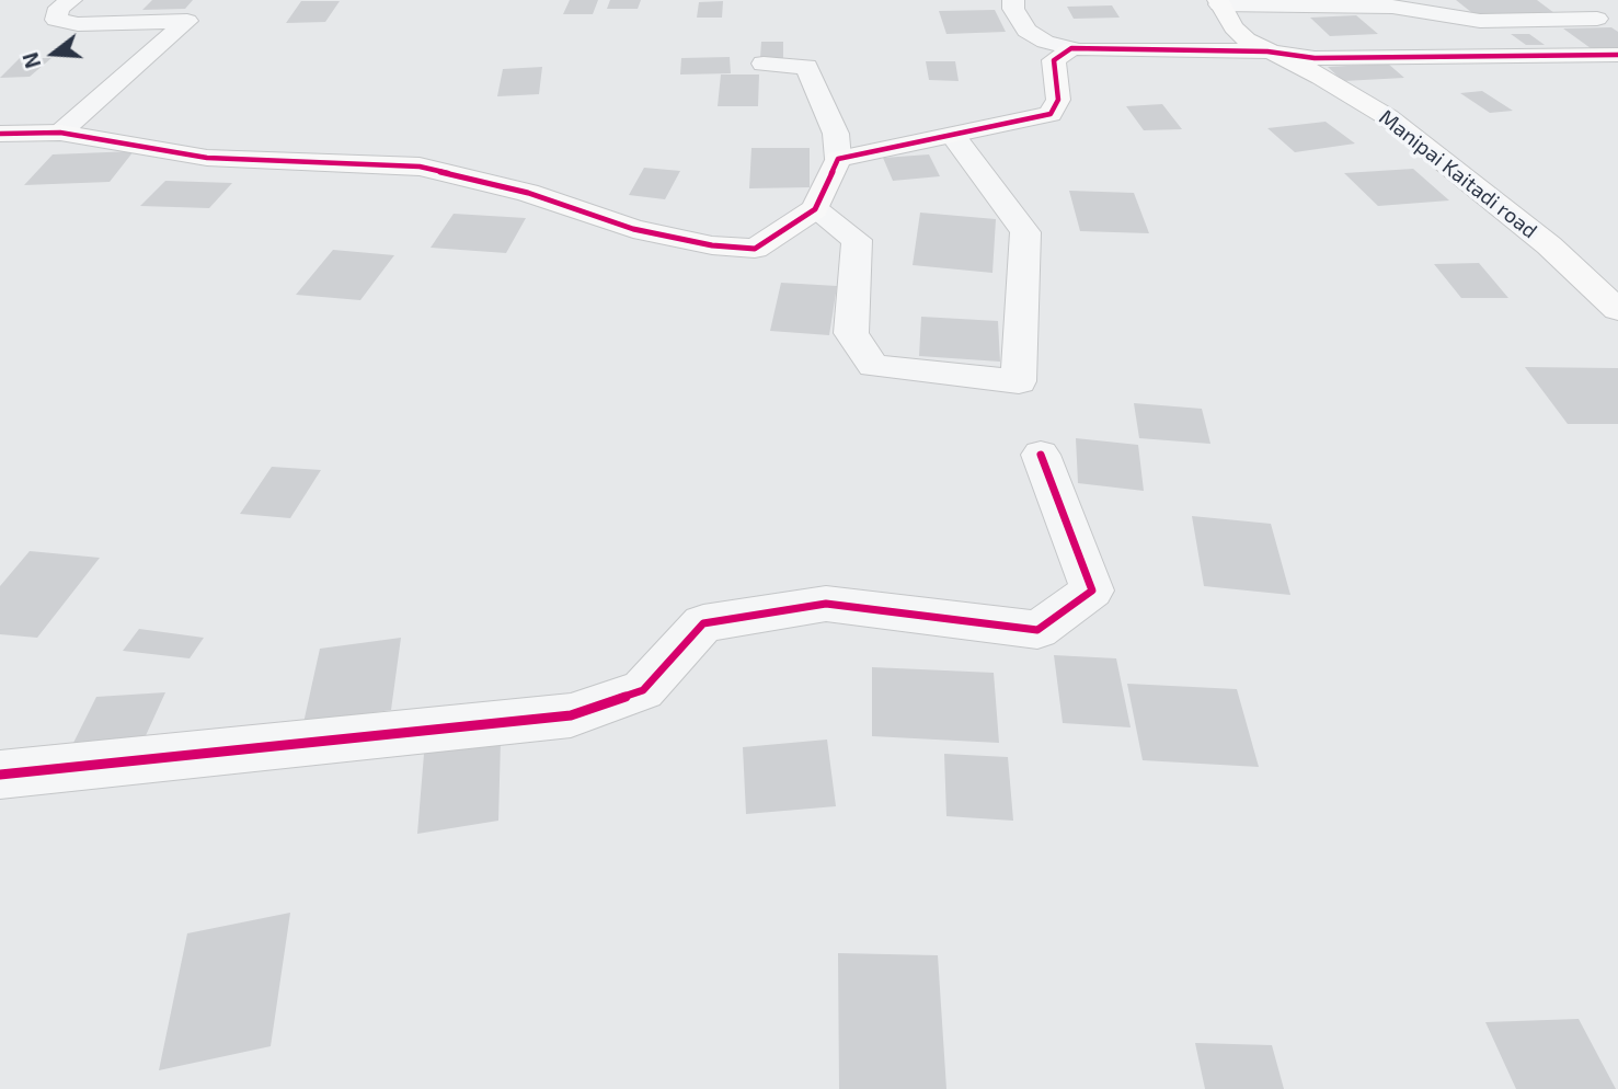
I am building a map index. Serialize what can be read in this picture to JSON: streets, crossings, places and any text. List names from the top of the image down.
{
  "streets": {
    "street": ["Manipai Kaitadi road"]
  },
  "north": "left"
}
